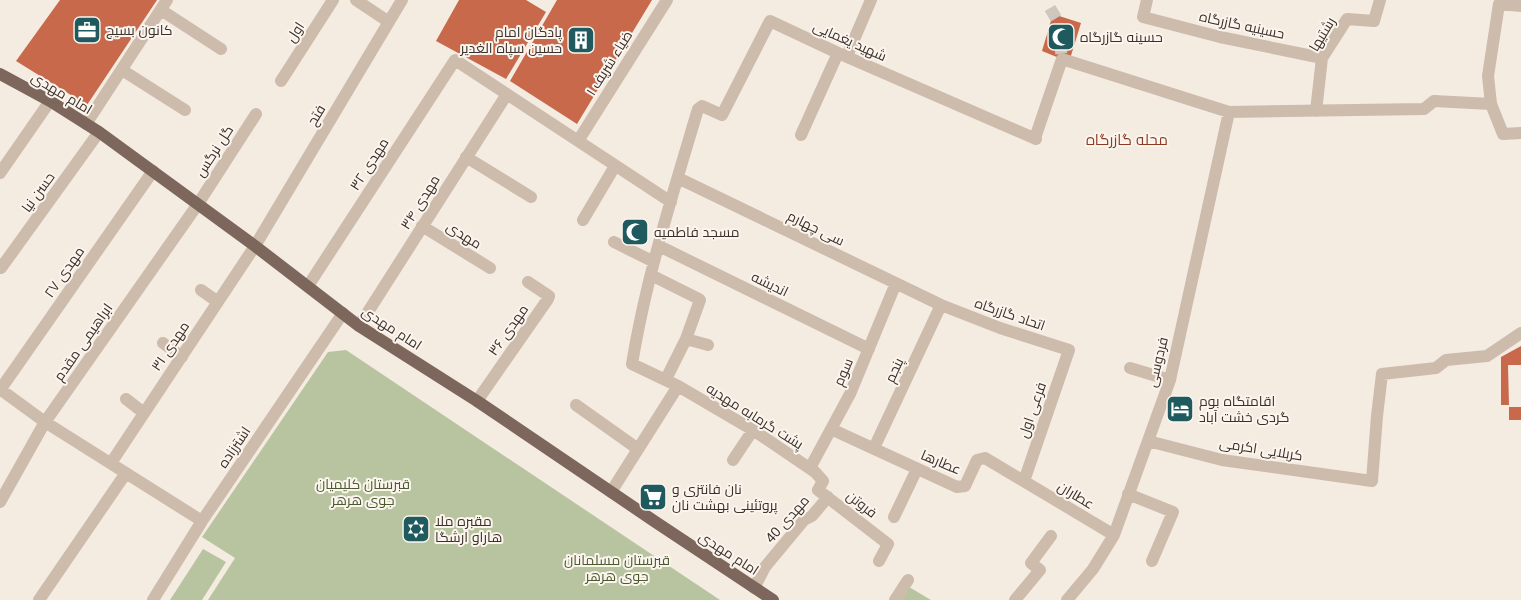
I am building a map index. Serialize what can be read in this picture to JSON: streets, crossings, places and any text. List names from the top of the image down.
{
  "streets": {
    "main road": ["امام مهدی"],
    "street": [
      "حسینیه گازرگاه",
      "اول",
      "رشتیها",
      "شهید یغمایی",
      "ضیاء شریف ۱",
      "فتح",
      "گل نرگس",
      "مهدی ۳۲",
      "حسن نیا",
      "مهدی ۳۴",
      "سی چهارم",
      "مهدی",
      "مهدی ۲۷",
      "اندیشه",
      "اتحاد گازرگاه",
      "مهدی ۳۶",
      "ابراهیمی مقدم",
      "مهدی ۳۱",
      "فردوسی",
      "پنجم",
      "سوم",
      "فرعی اول",
      "پشت گرمابه مهدیه",
      "اشترزاده",
      "کربلایی اکرمی",
      "عطارها",
      "عطاران",
      "فروتن",
      "مهدی 40"
    ]
  },
  "crossings": [
    ["حسینیه گازرگاه", "رشتیها"],
    ["شهید یغمایی", "سی چهارم"],
    ["شهید یغمایی", "فردوسی"],
    ["امام مهدی", "فتح"],
    ["امام مهدی", "گل نرگس"],
    ["امام مهدی", "مهدی ۳۲"],
    ["امام مهدی", "حسن نیا"],
    ["امام مهدی", "مهدی ۳۴"],
    ["امام مهدی", "مهدی ۲۷"],
    ["امام مهدی", "مهدی ۳۶"],
    ["امام مهدی", "ابراهیمی مقدم"],
    ["امام مهدی", "مهدی ۳۱"],
    ["امام مهدی", "اشترزاده"],
    ["امام مهدی", "مهدی 40"],
    ["فتح", "مهدی ۳۱"],
    ["گل نرگس", "ابراهیمی مقدم"],
    ["مهدی ۳۲", "مهدی ۳۴"],
    ["مهدی ۳۴", "مهدی"],
    ["سی چهارم", "اتحاد گازرگاه"],
    ["سی چهارم", "پنجم"],
    ["سی چهارم", "سوم"],
    ["اندیشه", "سوم"],
    ["اتحاد گازرگاه", "پنجم"],
    ["اتحاد گازرگاه", "فرعی اول"],
    ["فردوسی", "کربلایی اکرمی"],
    ["فردوسی", "عطاران"],
    ["پنجم", "عطارها"],
    ["سوم", "پشت گرمابه مهدیه"],
    ["سوم", "عطارها"],
    ["سوم", "فروتن"],
    ["فرعی اول", "عطارها"],
    ["فرعی اول", "عطاران"],
    ["پشت گرمابه مهدیه", "فروتن"],
    ["عطارها", "عطاران"],
    ["فروتن", "مهدی 40"]
  ],
  "districts": ["محله گازرگاه"],
  "parks": ["قبرستان کلیمیان جوی هرهر", "قبرستان مسلمانان جوی هرهر"],
  "places": {
    "office": ["کانون بسیج"],
    "mosque": ["حسینه گازرگاه", "مسجد فاطمیه"],
    "building": ["پادگان امام حسین سپاه الغدیر"],
    "hotel": ["اقامتگاه بوم گردی خشت آباد"],
    "supermarket": ["نان فانتزی و پروتئینی بهشت نان"],
    "synagogue": ["مقبره ملا هاراو ارشگا"]
  }
}
